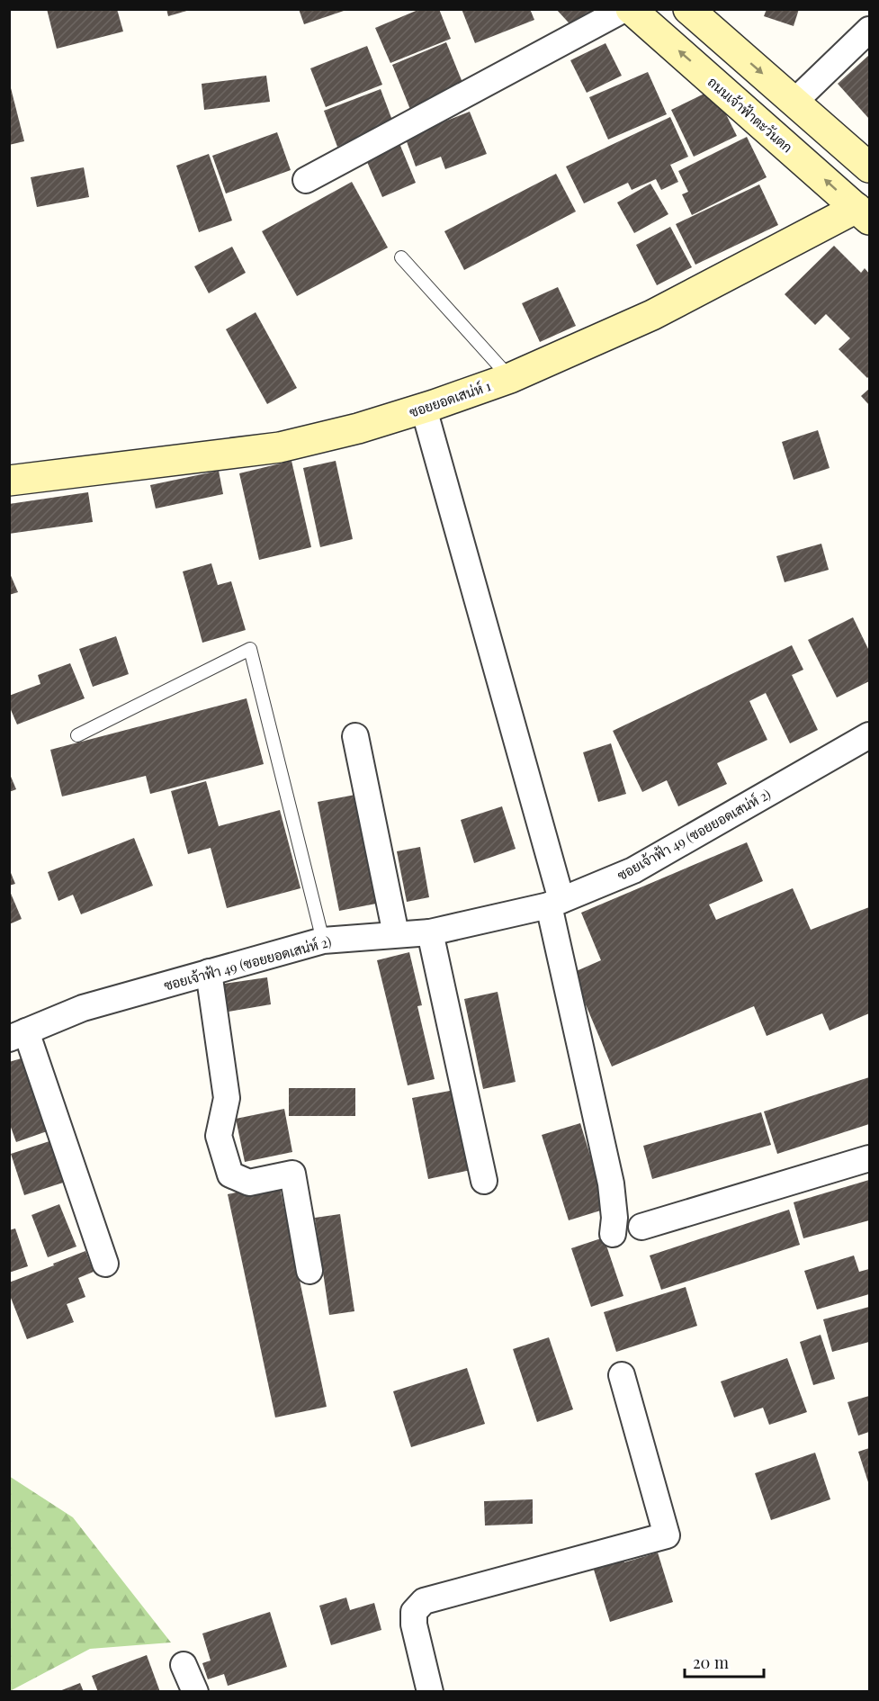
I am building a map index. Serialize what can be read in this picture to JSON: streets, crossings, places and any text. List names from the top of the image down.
{
  "streets": {
    "street": ["ถนนเจ้าฟ้าตะวันตก", "ซอยยอดเสน่ห์ 1", "ซอยเจ้าฟ้า 49 (ซอยยอดเสน่ห์ 2)"]
  },
  "crossings": [
    ["ถนนเจ้าฟ้าตะวันตก", "ซอยยอดเสน่ห์ 1"]
  ],
  "scale_bar": "20 m"
}
